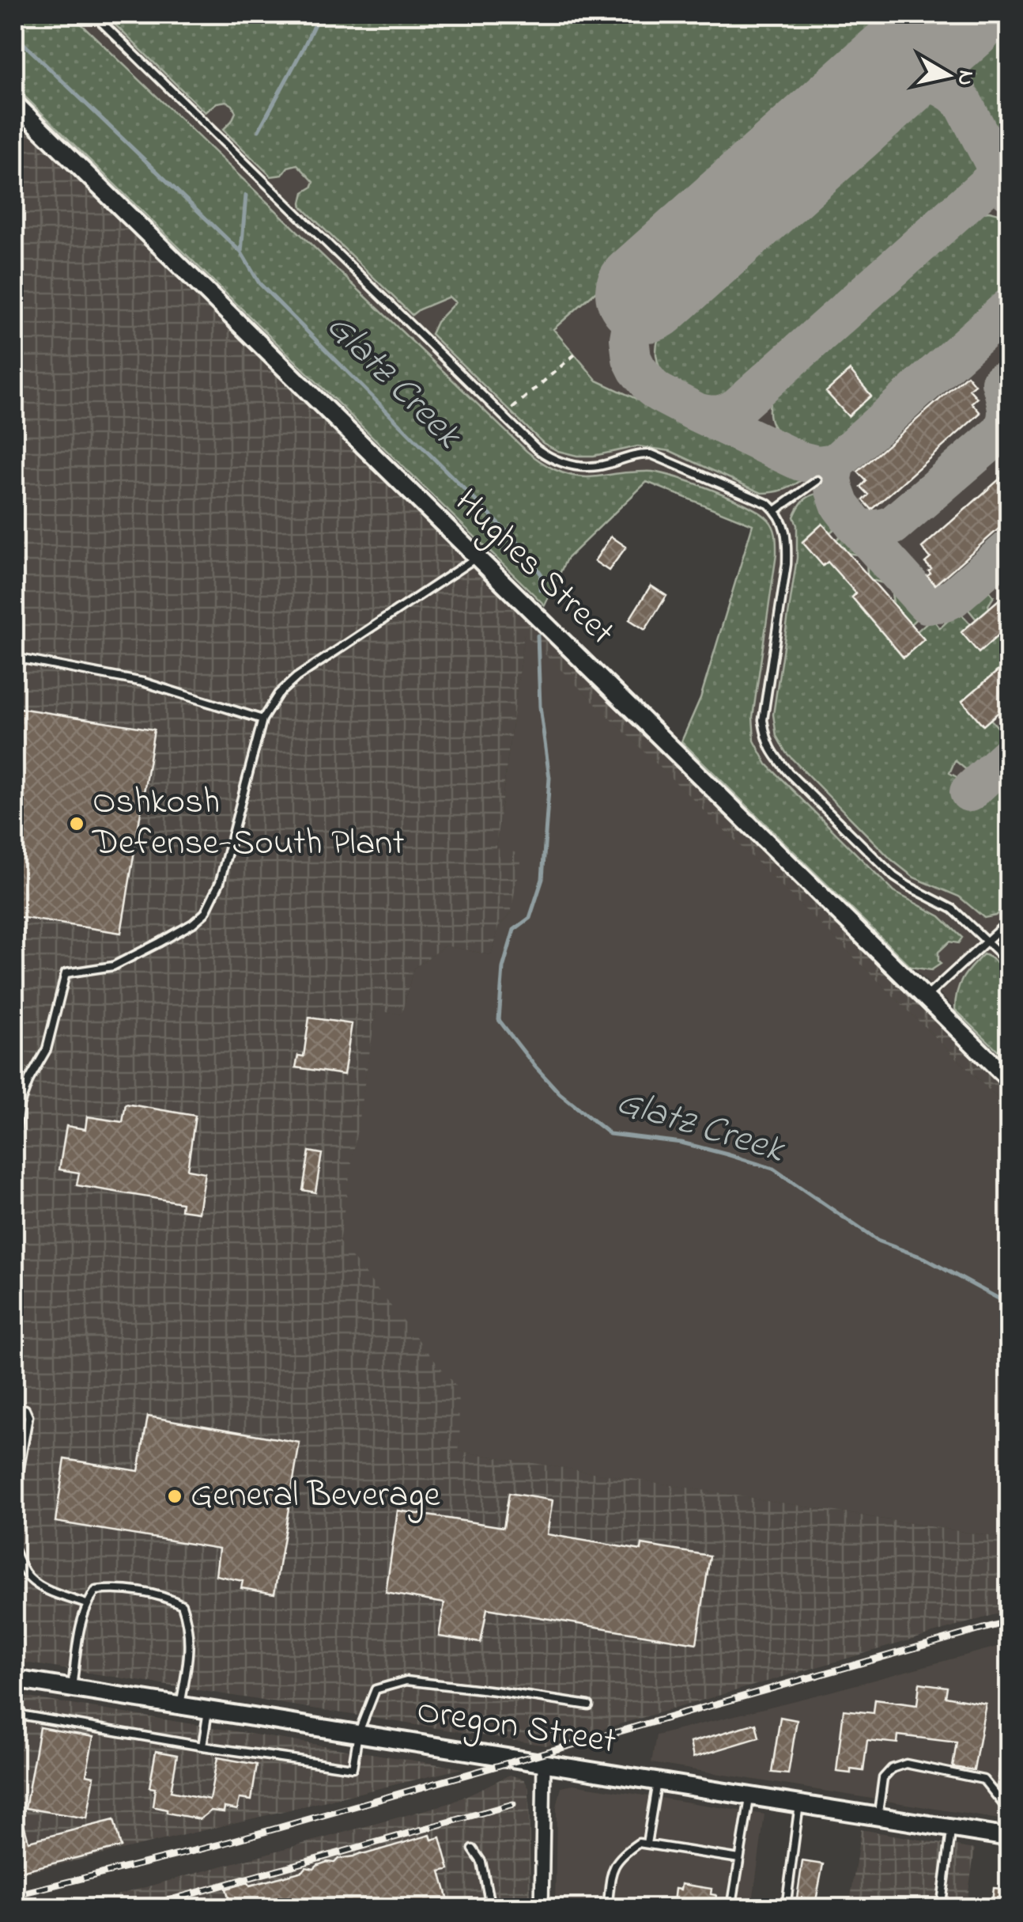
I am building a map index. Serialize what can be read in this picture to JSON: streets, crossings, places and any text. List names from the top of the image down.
{
  "streets": {
    "street": ["Hughes Street", "Oregon Street"]
  },
  "water": ["Glatz Creek"],
  "places": ["Oshkosh Defense-South Plant", "General Beverage"],
  "north": "right"
}
